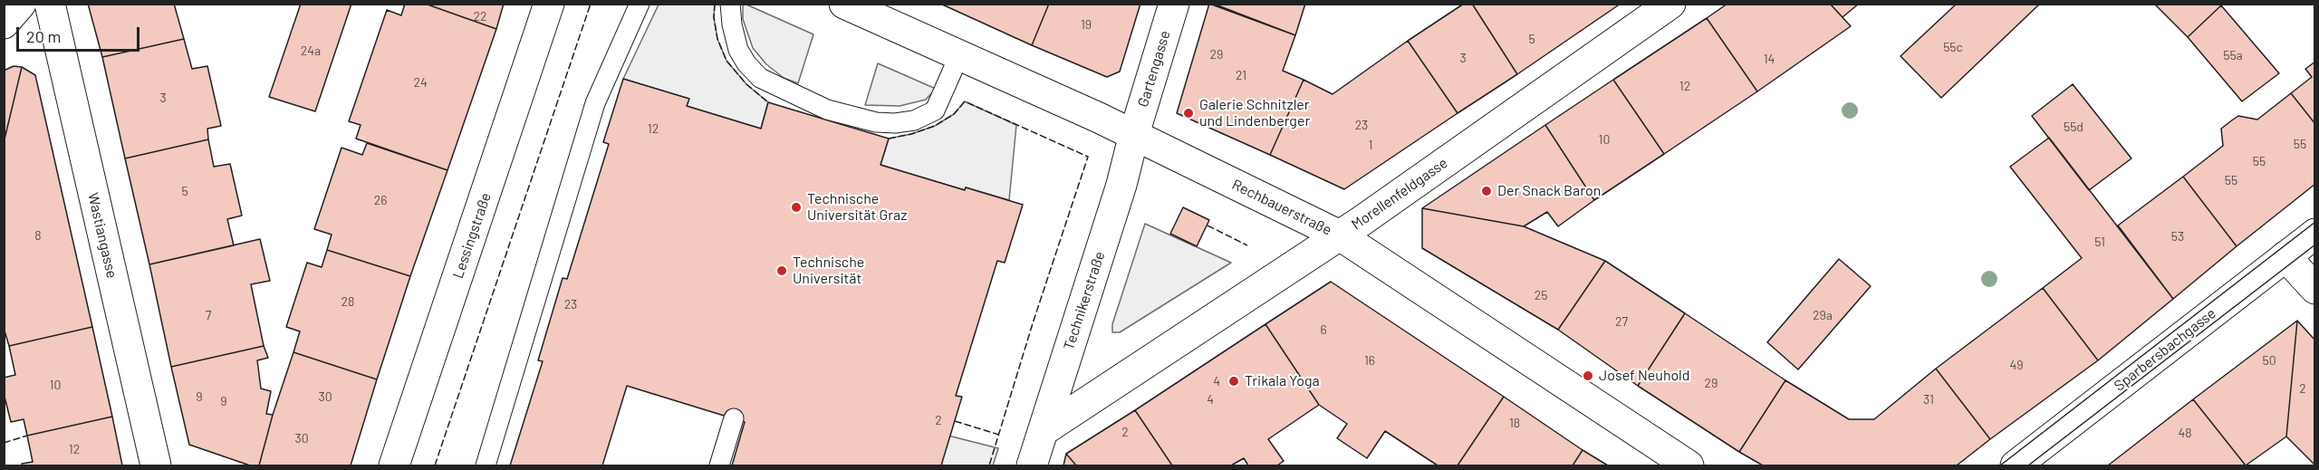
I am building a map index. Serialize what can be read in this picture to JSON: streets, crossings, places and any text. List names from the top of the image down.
{
  "streets": {
    "street": [
      "Gartengasse",
      "Morellenfeldgasse",
      "Rechbauerstraße",
      "Wastiangasse",
      "Lessingstraße",
      "Technikerstraße",
      "Sparbersbachgasse"
    ]
  },
  "crossings": [
    ["Gartengasse", "Rechbauerstraße"],
    ["Gartengasse", "Technikerstraße"],
    ["Morellenfeldgasse", "Rechbauerstraße"],
    ["Morellenfeldgasse", "Technikerstraße"],
    ["Rechbauerstraße", "Technikerstraße"]
  ],
  "places": [
    "Galerie Schnitzler und Lindenberger",
    "Der Snack Baron",
    "Technische Universität Graz",
    "Technische Universität",
    "Josef Neuhold",
    "Trikala Yoga"
  ],
  "house_numbers": [
    "22",
    "19",
    "5",
    "55c",
    "24a",
    "29",
    "55a",
    "3",
    "14",
    "21",
    "24",
    "12",
    "3",
    "23",
    "55d",
    "12",
    "10",
    "55",
    "1",
    "55",
    "55",
    "5",
    "26",
    "8",
    "53",
    "51",
    "25",
    "28",
    "23",
    "7",
    "29a",
    "27",
    "6",
    "16",
    "50",
    "49",
    "4",
    "29",
    "10",
    "2",
    "9",
    "30",
    "4",
    "31",
    "9",
    "2",
    "18",
    "2",
    "48",
    "30",
    "12"
  ],
  "scale_bar": "20 m"
}
